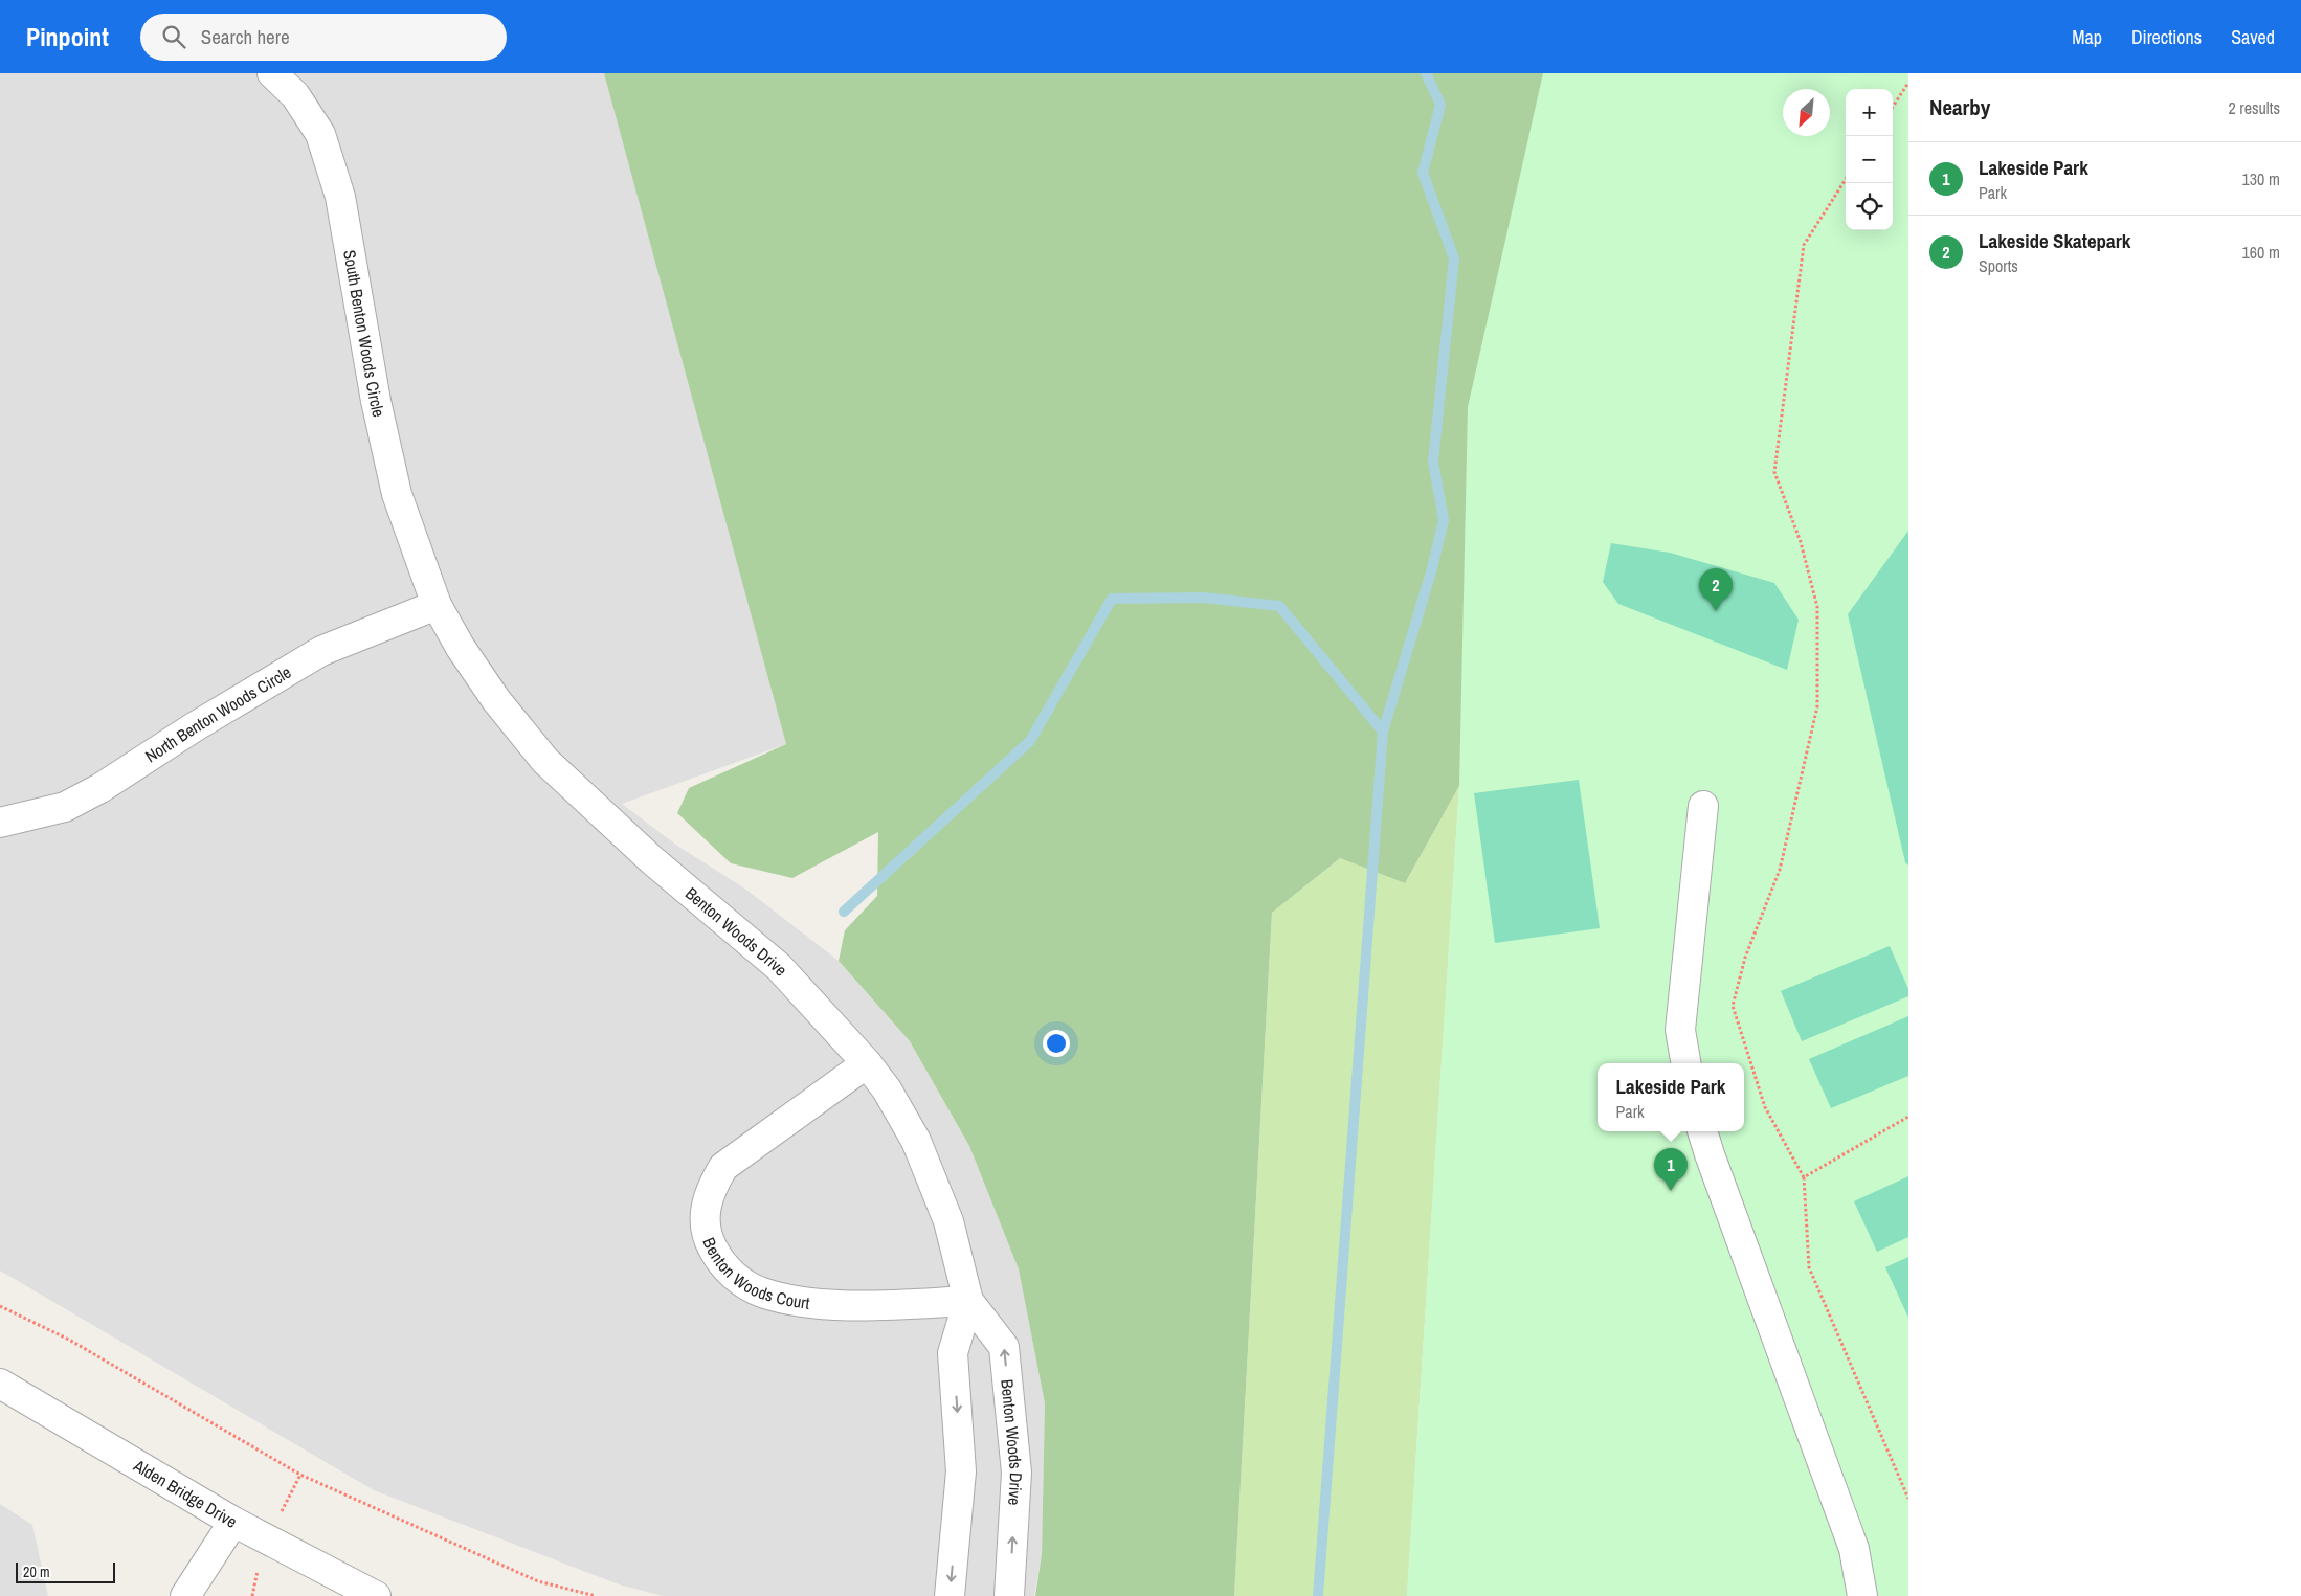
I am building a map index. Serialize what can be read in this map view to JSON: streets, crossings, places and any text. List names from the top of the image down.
{
  "streets": {
    "street": [
      "South Benton Woods Circle",
      "North Benton Woods Circle",
      "Benton Woods Drive",
      "Benton Woods Court",
      "Alden Bridge Drive"
    ]
  },
  "crossings": [
    ["South Benton Woods Circle", "North Benton Woods Circle"],
    ["South Benton Woods Circle", "Benton Woods Drive"],
    ["North Benton Woods Circle", "Benton Woods Drive"],
    ["Benton Woods Drive", "Benton Woods Court"]
  ],
  "scale_bar": "20 m",
  "north": "bottom left",
  "page": {
    "header": "Pinpoint",
    "search": "Search here",
    "nav": ["Map", "Directions", "Saved"],
    "heading": ["Nearby", "2 results"],
    "map_buttons": ["+", "−"],
    "list": [
      {
        "mark": "1",
        "name": "Lakeside Park",
        "note": "Park",
        "value": "130 m"
      },
      {
        "mark": "2",
        "name": "Lakeside Skatepark",
        "note": "Sports",
        "value": "160 m"
      }
    ],
    "pins": ["2", "1"],
    "popup": ["Lakeside Park", "Park"],
    "scale": "20 m"
  }
}
